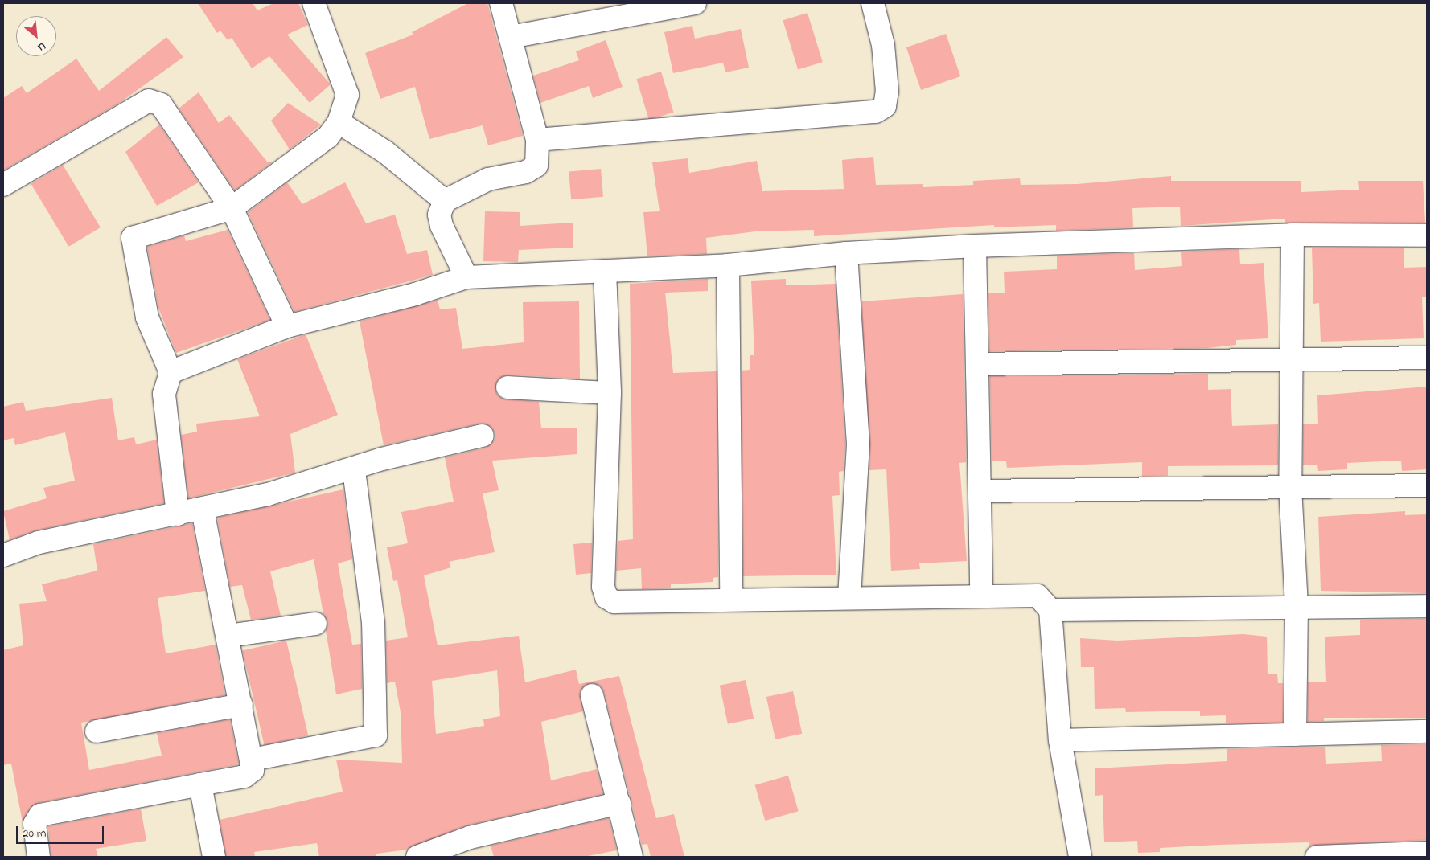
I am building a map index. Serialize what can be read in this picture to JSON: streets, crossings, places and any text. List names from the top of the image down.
{
  "scale_bar": "20 m",
  "north": "bottom right"
}
